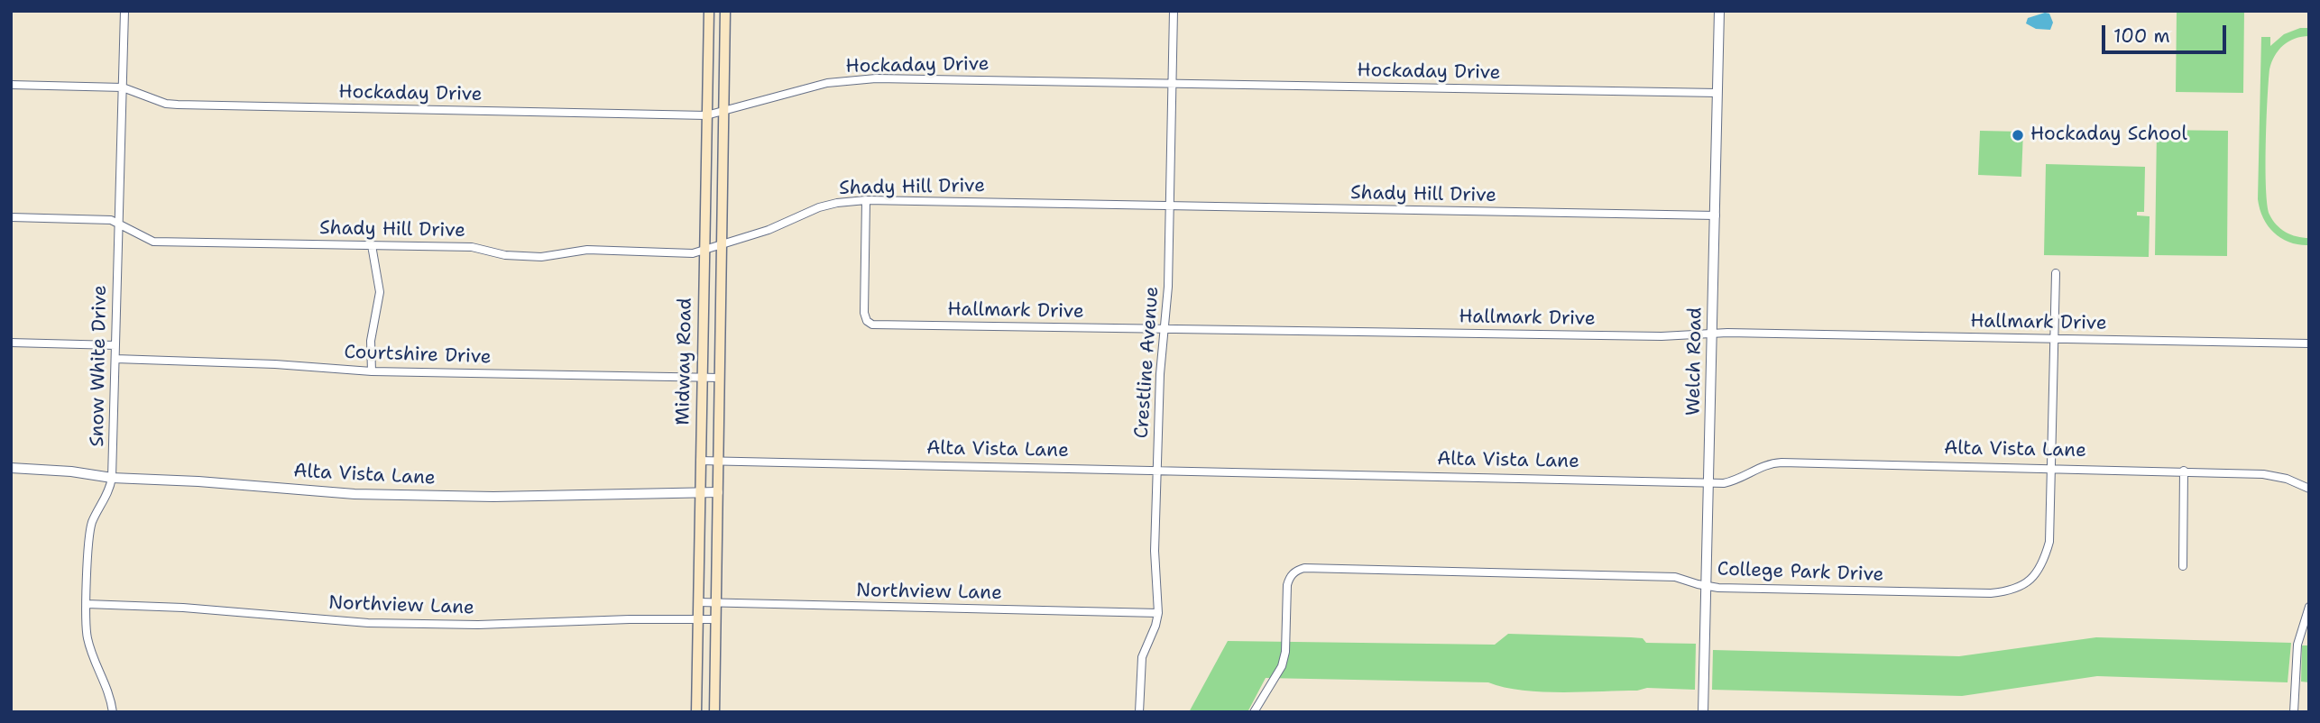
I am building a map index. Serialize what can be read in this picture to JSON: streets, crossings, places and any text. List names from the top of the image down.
{
  "streets": {
    "main road": ["Midway Road"],
    "street": [
      "Hockaday Drive",
      "Shady Hill Drive",
      "Hallmark Drive",
      "Courtshire Drive",
      "Welch Road",
      "Crestline Avenue",
      "Snow White Drive",
      "Alta Vista Lane",
      "College Park Drive",
      "Northview Lane"
    ]
  },
  "crossings": [
    ["Hockaday Drive", "Midway Road"],
    ["Hockaday Drive", "Welch Road"],
    ["Hockaday Drive", "Crestline Avenue"],
    ["Hockaday Drive", "Snow White Drive"],
    ["Shady Hill Drive", "Hallmark Drive"],
    ["Shady Hill Drive", "Midway Road"],
    ["Shady Hill Drive", "Welch Road"],
    ["Shady Hill Drive", "Crestline Avenue"],
    ["Shady Hill Drive", "Snow White Drive"],
    ["Hallmark Drive", "Welch Road"],
    ["Hallmark Drive", "Crestline Avenue"],
    ["Hallmark Drive", "College Park Drive"],
    ["Courtshire Drive", "Midway Road"],
    ["Courtshire Drive", "Snow White Drive"],
    ["Midway Road", "Alta Vista Lane"],
    ["Midway Road", "Northview Lane"],
    ["Welch Road", "Alta Vista Lane"],
    ["Welch Road", "College Park Drive"],
    ["Crestline Avenue", "Alta Vista Lane"],
    ["Crestline Avenue", "Northview Lane"],
    ["Snow White Drive", "Alta Vista Lane"],
    ["Snow White Drive", "Northview Lane"],
    ["Alta Vista Lane", "College Park Drive"]
  ],
  "places": ["Hockaday School"],
  "scale_bar": "100 m"
}
